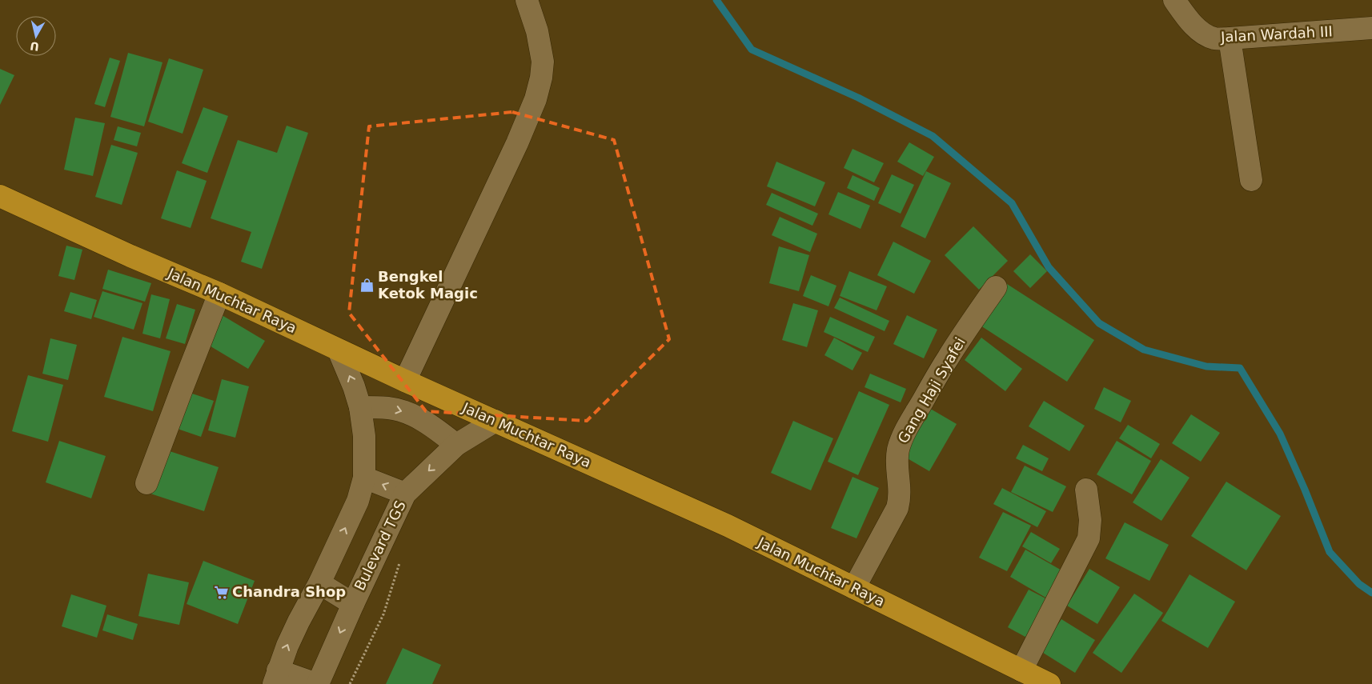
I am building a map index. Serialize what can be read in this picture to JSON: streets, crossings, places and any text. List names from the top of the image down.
{
  "streets": {
    "highway": ["Jalan Muchtar Raya"],
    "street": ["Jalan Wardah III", "Gang Haji Syafei", "Bulevard TGS"]
  },
  "crossings": [
    ["Jalan Muchtar Raya", "Gang Haji Syafei"],
    ["Jalan Muchtar Raya", "Bulevard TGS"]
  ],
  "places": {
    "shop": ["Bengkel Ketok Magic"],
    "supermarket": ["Chandra Shop"]
  },
  "north": "bottom"
}
